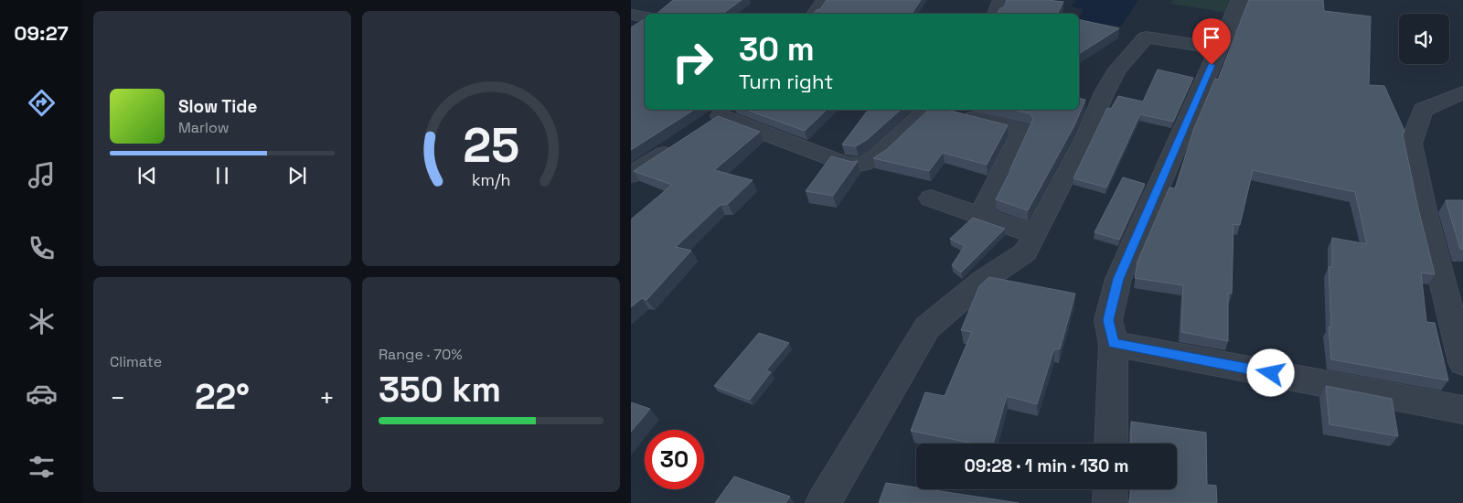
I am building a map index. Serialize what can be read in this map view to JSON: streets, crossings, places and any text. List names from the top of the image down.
{
  "page": {
    "tabs": "09:27",
    "turn": ["30 m", "Turn right"],
    "song": ["Slow Tide", "Marlow"],
    "tile": [
      "Climate",
      ["Range · 70%", "350 km"]
    ],
    "heat": ["−", "22°", "+"],
    "limit": "30",
    "trip": "09:28 · 1 min · 130 m",
    "gauge": ["25", "km/h"]
  }
}
